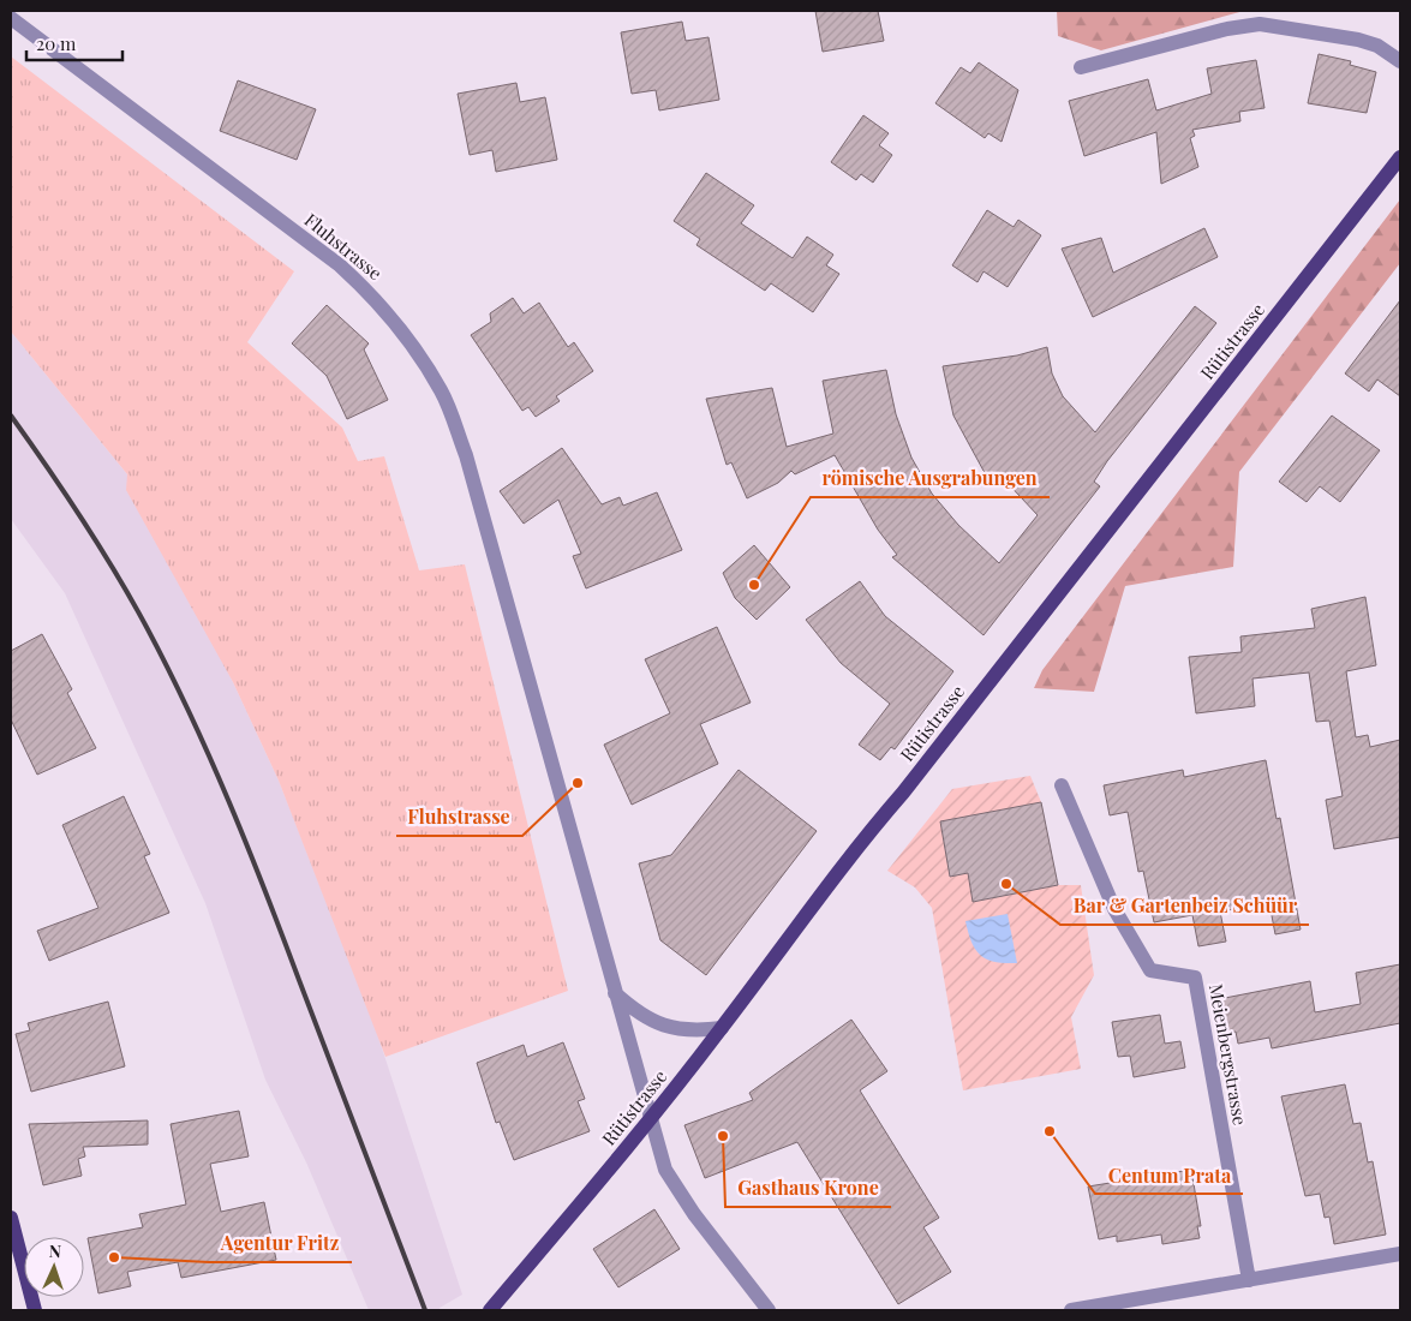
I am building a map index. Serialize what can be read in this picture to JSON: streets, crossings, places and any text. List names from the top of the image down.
{
  "streets": {
    "main road": ["Rütistrasse"],
    "street": ["Fluhstrasse", "Meienbergstrasse"]
  },
  "crossings": [
    ["Fluhstrasse", "Rütistrasse"]
  ],
  "places": [
    "römische Ausgrabungen",
    "Fluhstrasse",
    "Bar & Gartenbeiz Schüür",
    "Centum Prata",
    "Gasthaus Krone",
    "Agentur Fritz"
  ],
  "scale_bar": "20 m",
  "north": "top"
}
